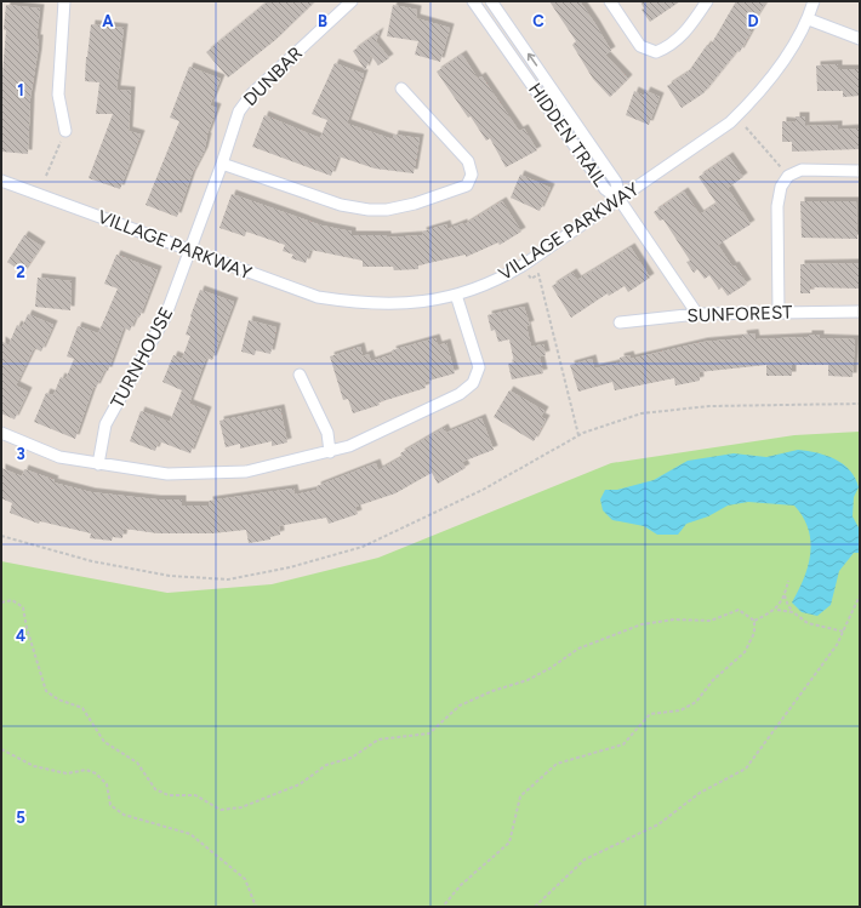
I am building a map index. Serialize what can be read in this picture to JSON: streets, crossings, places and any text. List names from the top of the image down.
{
  "streets": {
    "street": [
      "DUNBAR",
      "HIDDEN TRAIL",
      "VILLAGE PARKWAY",
      "SUNFOREST",
      "TURNHOUSE"
    ]
  },
  "crossings": [
    ["DUNBAR", "VILLAGE PARKWAY"],
    ["DUNBAR", "TURNHOUSE"],
    ["HIDDEN TRAIL", "VILLAGE PARKWAY"],
    ["HIDDEN TRAIL", "SUNFOREST"],
    ["VILLAGE PARKWAY", "TURNHOUSE"]
  ],
  "grid": {
    "columns": [
      "A",
      "B",
      "C",
      "D"
    ],
    "rows": [
      "1",
      "2",
      "3",
      "4",
      "5"
    ]
  }
}
